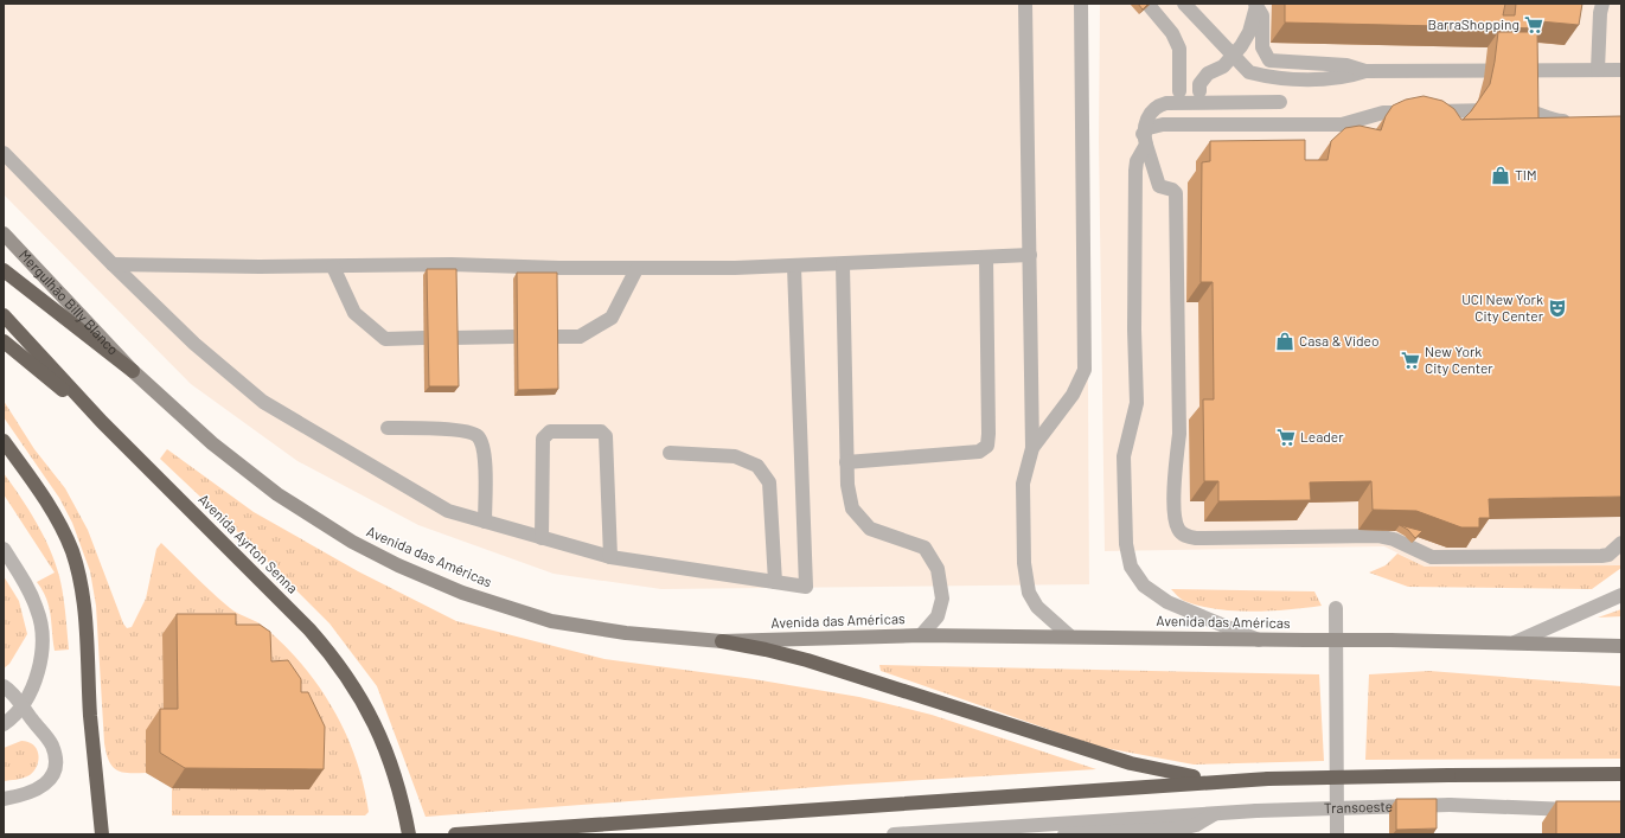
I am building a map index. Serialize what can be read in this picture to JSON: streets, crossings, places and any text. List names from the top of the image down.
{
  "streets": {
    "highway": ["Avenida Ayrton Senna"],
    "main road": ["Mergulhão Billy Blanco", "Avenida das Américas"],
    "street": ["Transoeste"]
  },
  "crossings": [
    ["Mergulhão Billy Blanco", "Avenida das Américas"]
  ],
  "places": {
    "supermarket": ["BarraShopping", "New York City Center", "Leader"],
    "shop": ["TIM", "Casa & Video"],
    "theatre": ["UCI New York City Center"]
  }
}
